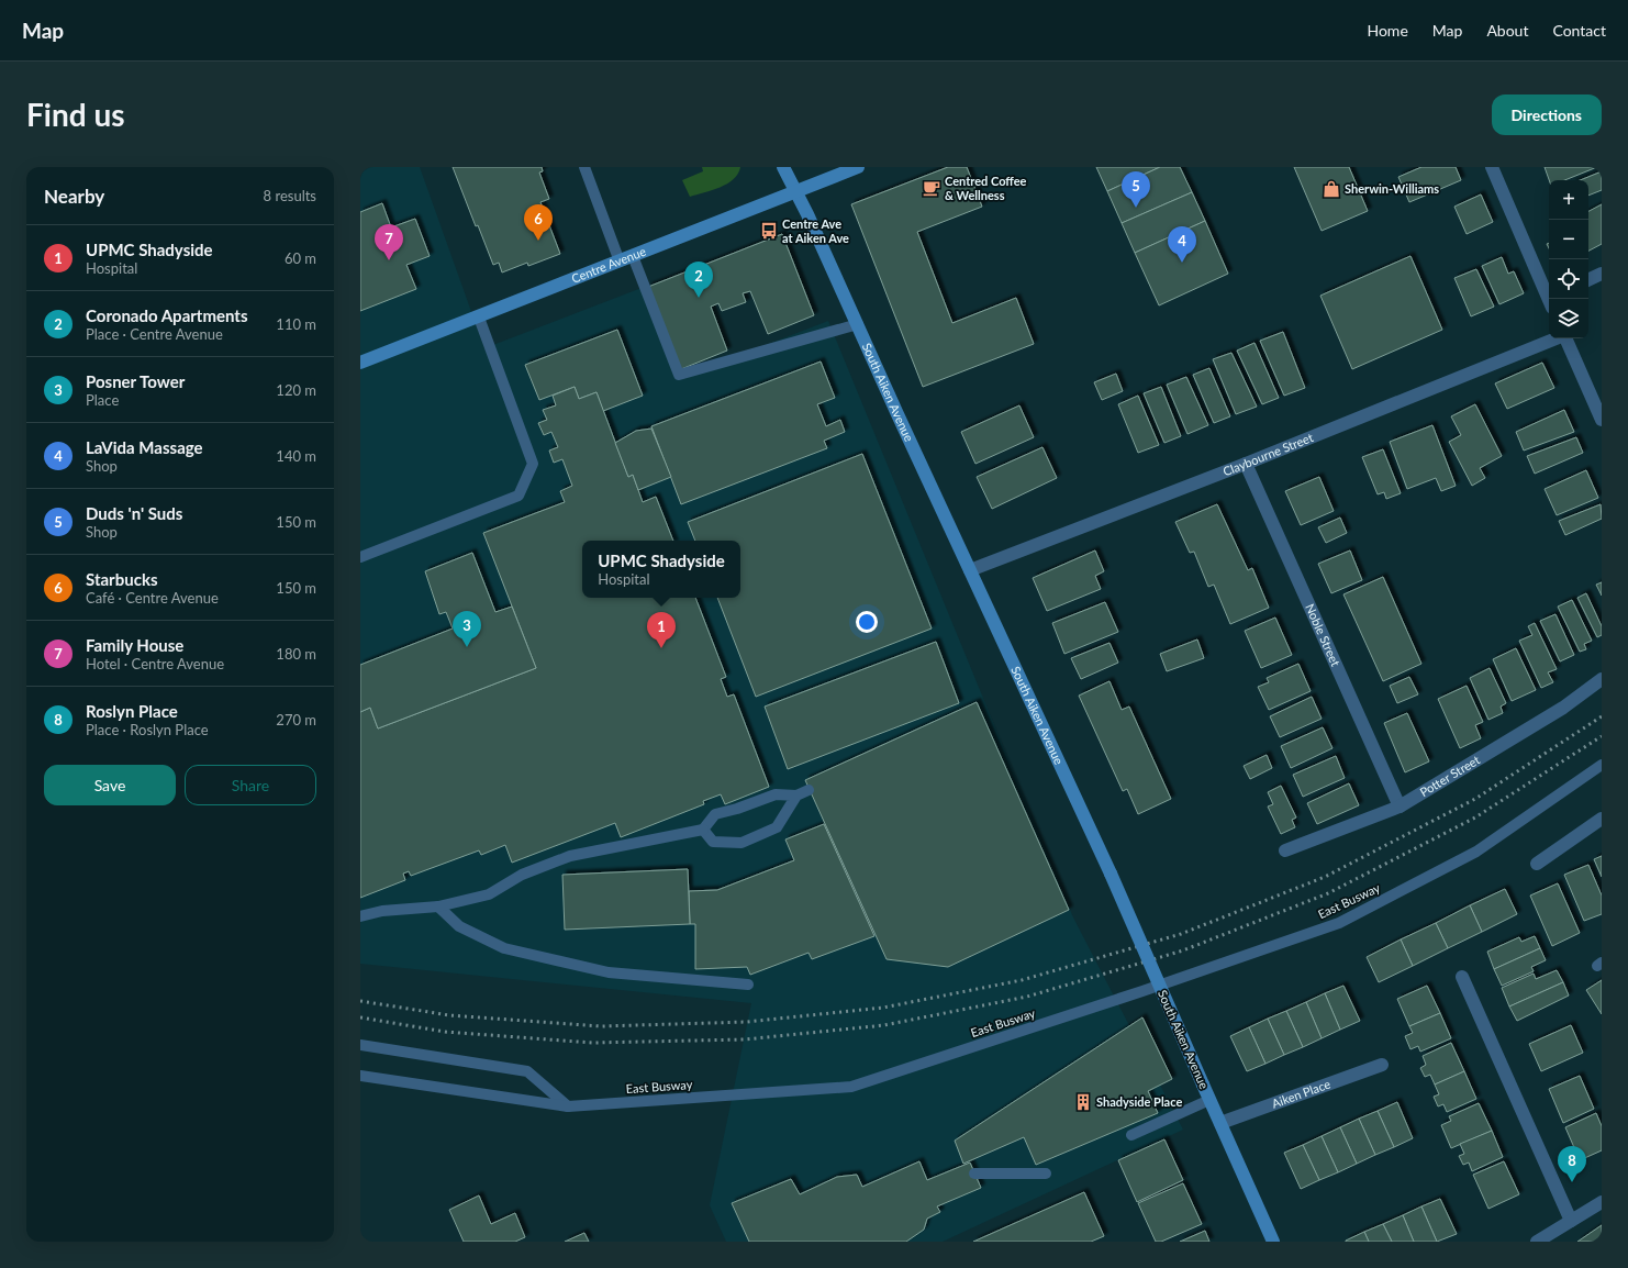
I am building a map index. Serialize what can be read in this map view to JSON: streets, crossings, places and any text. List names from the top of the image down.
{
  "streets": {
    "main road": ["Centre Avenue", "South Aiken Avenue"],
    "street": [
      "Claybourne Street",
      "Noble Street",
      "Potter Street",
      "Aiken Place"
    ],
    "lane": ["East Busway"]
  },
  "crossings": [
    ["Centre Avenue", "South Aiken Avenue"],
    ["South Aiken Avenue", "Claybourne Street"],
    ["South Aiken Avenue", "Aiken Place"],
    ["Claybourne Street", "Noble Street"],
    ["Noble Street", "Potter Street"]
  ],
  "places": {
    "cafe": ["Centred Coffee & Wellness"],
    "shop": ["Sherwin-Williams"],
    "bus stop": ["Centre Ave at Aiken Ave"],
    "building": ["Shadyside Place"]
  },
  "page": {
    "header": "Map",
    "nav": [
      "Home",
      "Map",
      "About",
      "Contact"
    ],
    "buttons": [
      "Directions",
      ["Save", "Share"]
    ],
    "title": "Find us",
    "heading": ["Nearby", "8 results"],
    "pins": [
      "5",
      "6",
      "7",
      "4",
      "2",
      "3",
      "1",
      "8"
    ],
    "map_buttons": ["+", "−"],
    "list": [
      {
        "mark": "1",
        "name": "UPMC Shadyside",
        "note": "Hospital",
        "value": "60 m"
      },
      {
        "mark": "2",
        "name": "Coronado Apartments",
        "note": "Place · Centre Avenue",
        "value": "110 m"
      },
      {
        "mark": "3",
        "name": "Posner Tower",
        "note": "Place",
        "value": "120 m"
      },
      {
        "mark": "4",
        "name": "LaVida Massage",
        "note": "Shop",
        "value": "140 m"
      },
      {
        "mark": "5",
        "name": "Duds 'n' Suds",
        "note": "Shop",
        "value": "150 m"
      },
      {
        "mark": "6",
        "name": "Starbucks",
        "note": "Café · Centre Avenue",
        "value": "150 m"
      },
      {
        "mark": "7",
        "name": "Family House",
        "note": "Hotel · Centre Avenue",
        "value": "180 m"
      },
      {
        "mark": "8",
        "name": "Roslyn Place",
        "note": "Place · Roslyn Place",
        "value": "270 m"
      }
    ],
    "popup": ["UPMC Shadyside", "Hospital"]
  }
}
